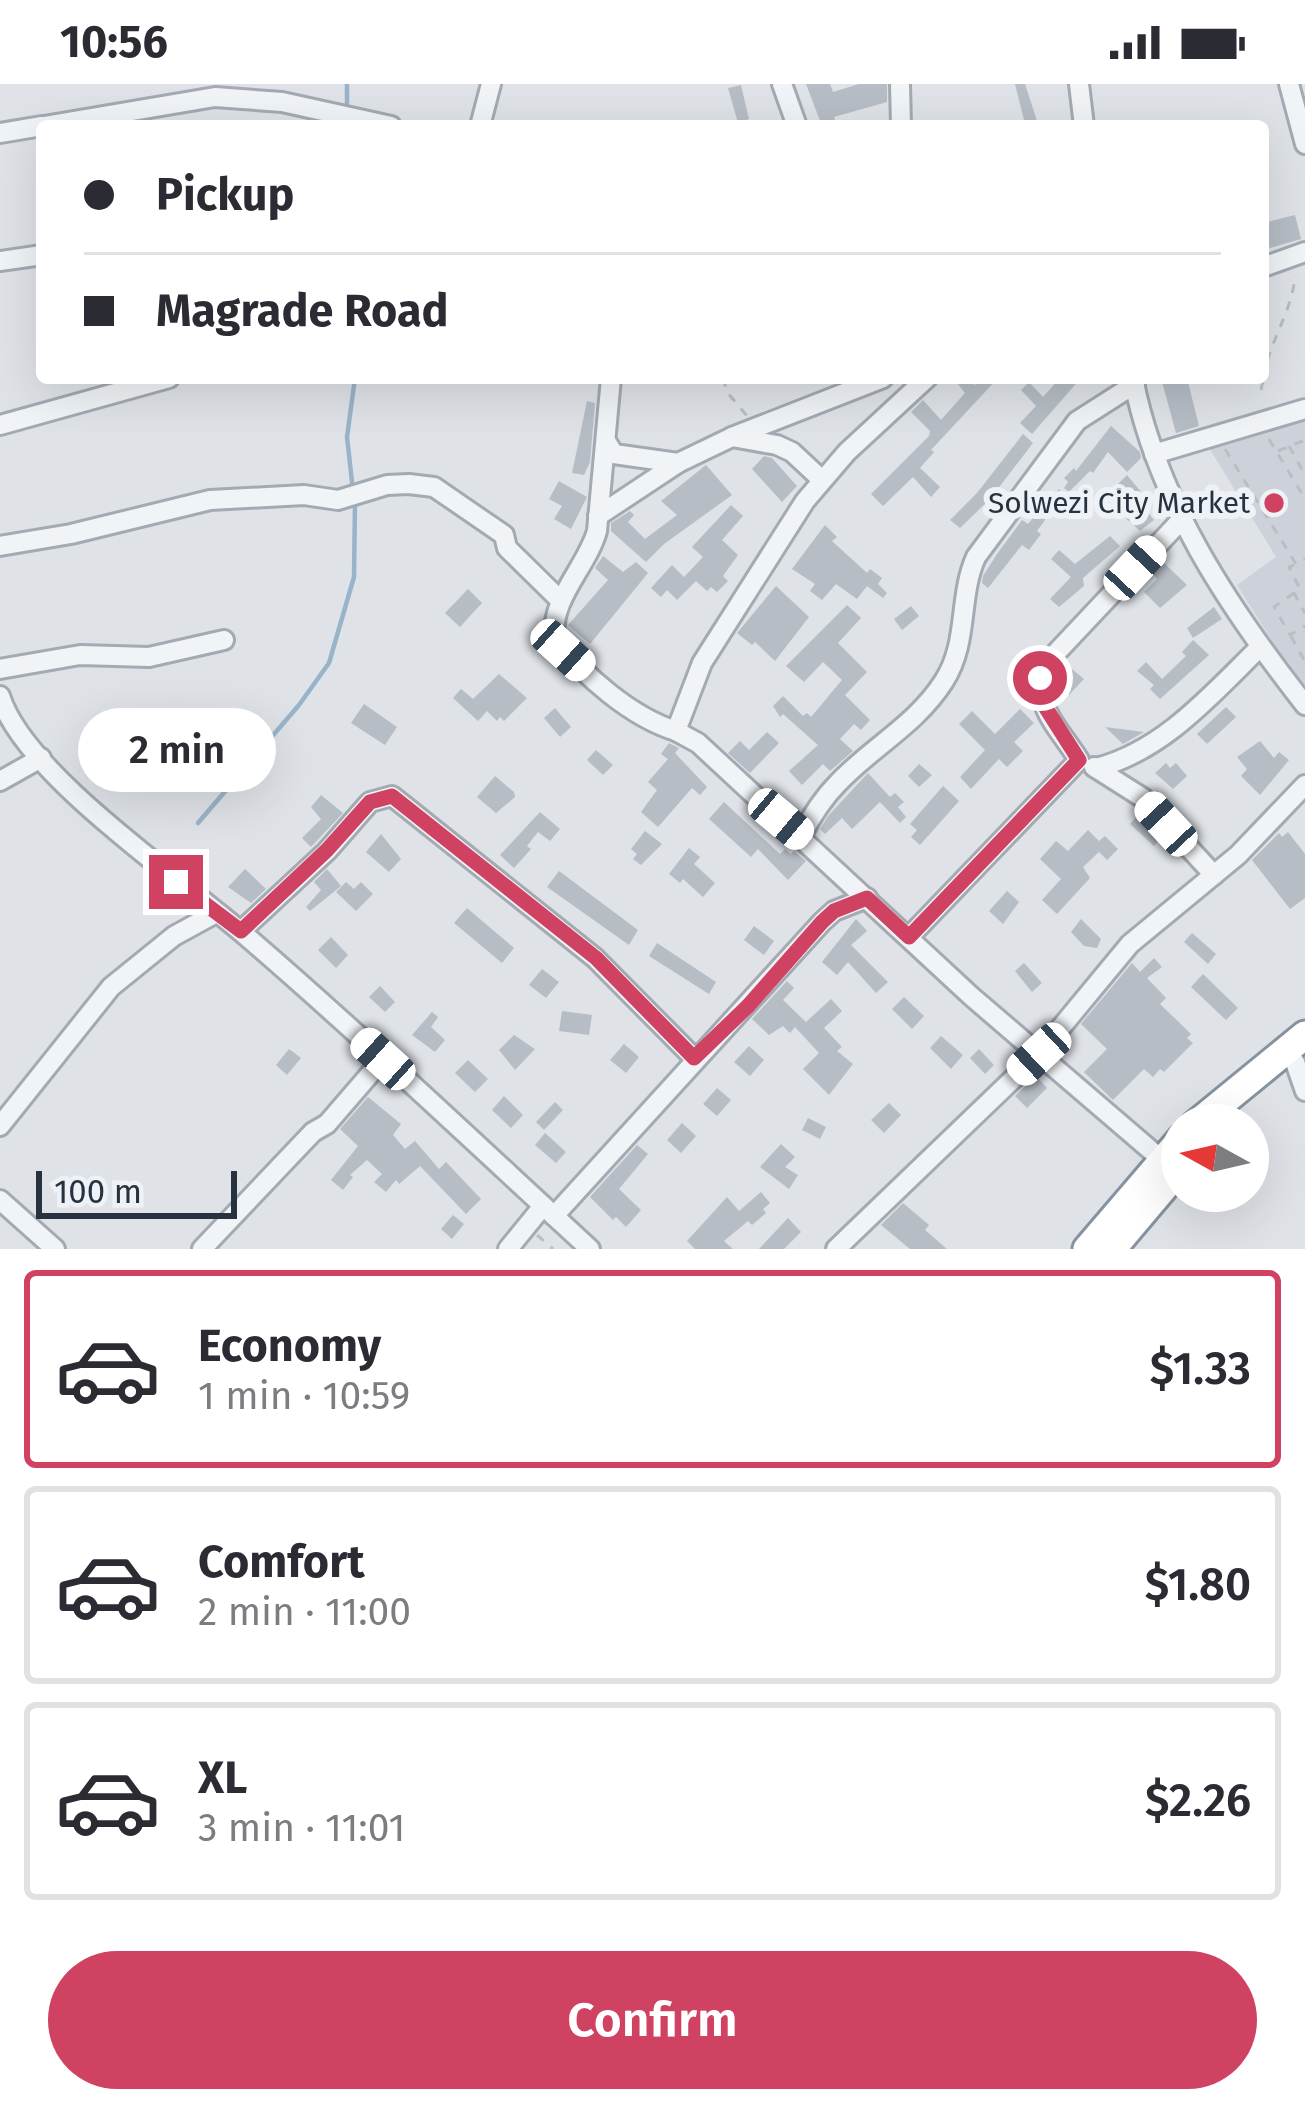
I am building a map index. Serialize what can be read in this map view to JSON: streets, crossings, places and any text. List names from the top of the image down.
{
  "places": ["Solwezi City Market"],
  "scale_bar": "100 m",
  "north": "left",
  "page": {
    "status": "10:56",
    "banner": ["Pickup", "Magrade Road"],
    "bubble": "2 min",
    "scale": "100 m",
    "list": [
      {
        "name": "Economy",
        "note": "1 min · 10:59",
        "value": "$1.33"
      },
      {
        "name": "Comfort",
        "note": "2 min · 11:00",
        "value": "$1.80"
      },
      {
        "name": "XL",
        "note": "3 min · 11:01",
        "value": "$2.26"
      }
    ],
    "buttons": "Confirm"
  }
}
